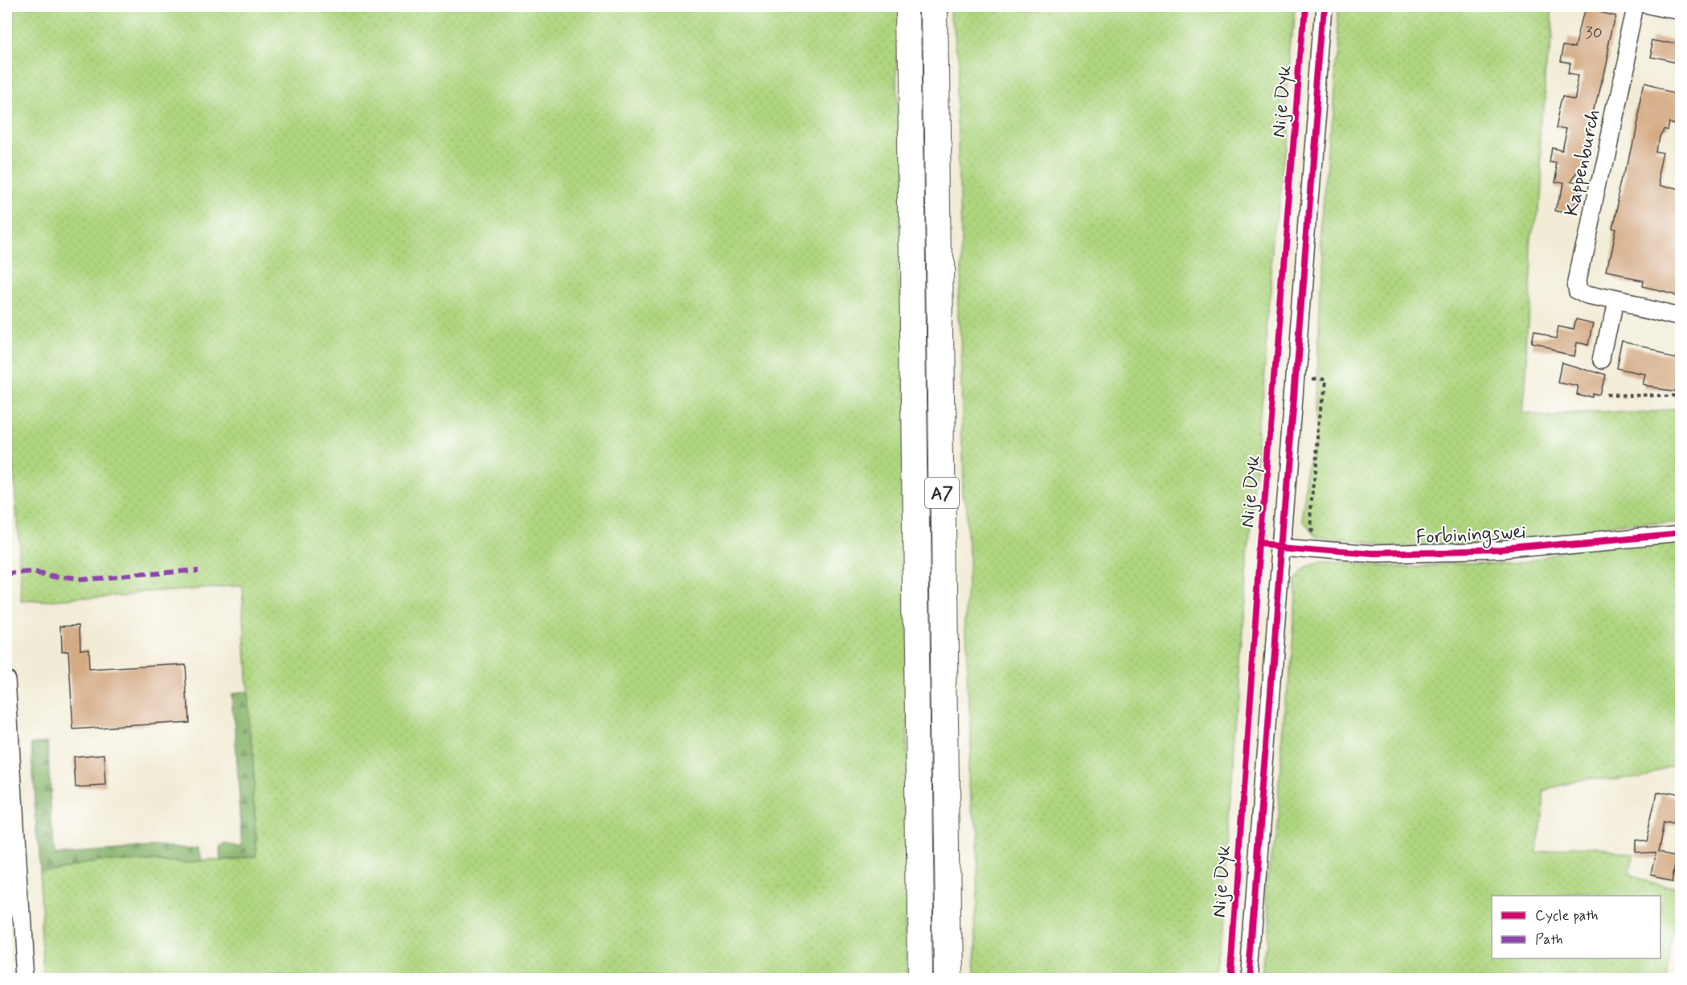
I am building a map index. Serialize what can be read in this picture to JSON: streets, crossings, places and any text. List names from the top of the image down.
{
  "streets": {
    "highway": ["A7"],
    "street": ["Nije Dyk", "Kappenburch", "Forbiningswei"]
  },
  "crossings": [
    ["Nije Dyk", "Forbiningswei"]
  ],
  "house_numbers": ["30"],
  "legend": ["Cycle path", "Path"]
}
